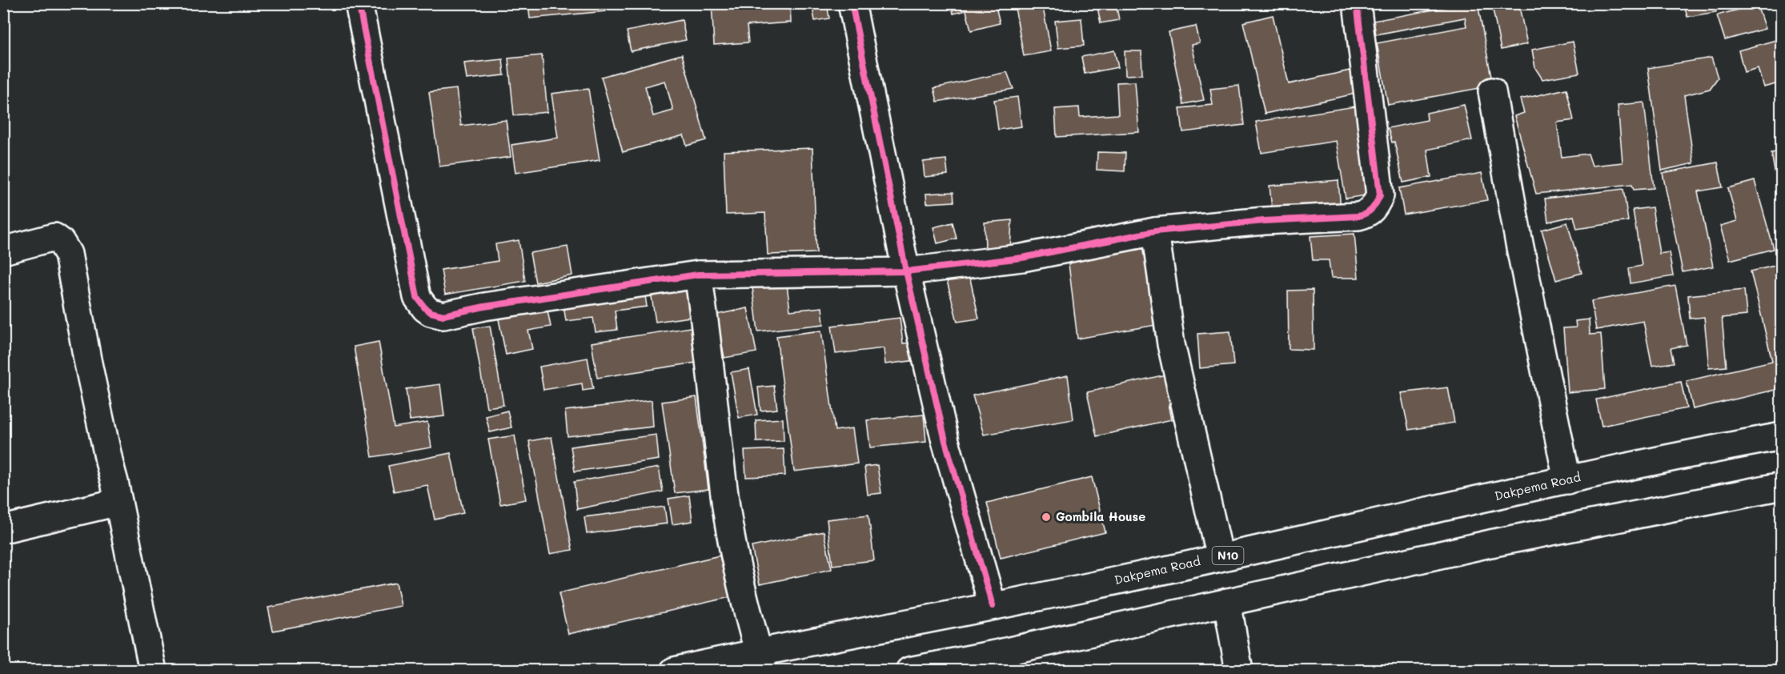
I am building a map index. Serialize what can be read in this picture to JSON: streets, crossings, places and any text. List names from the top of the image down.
{
  "streets": {
    "main road": ["Dakpema Road", "N10"]
  },
  "places": ["Gombila House"]
}
